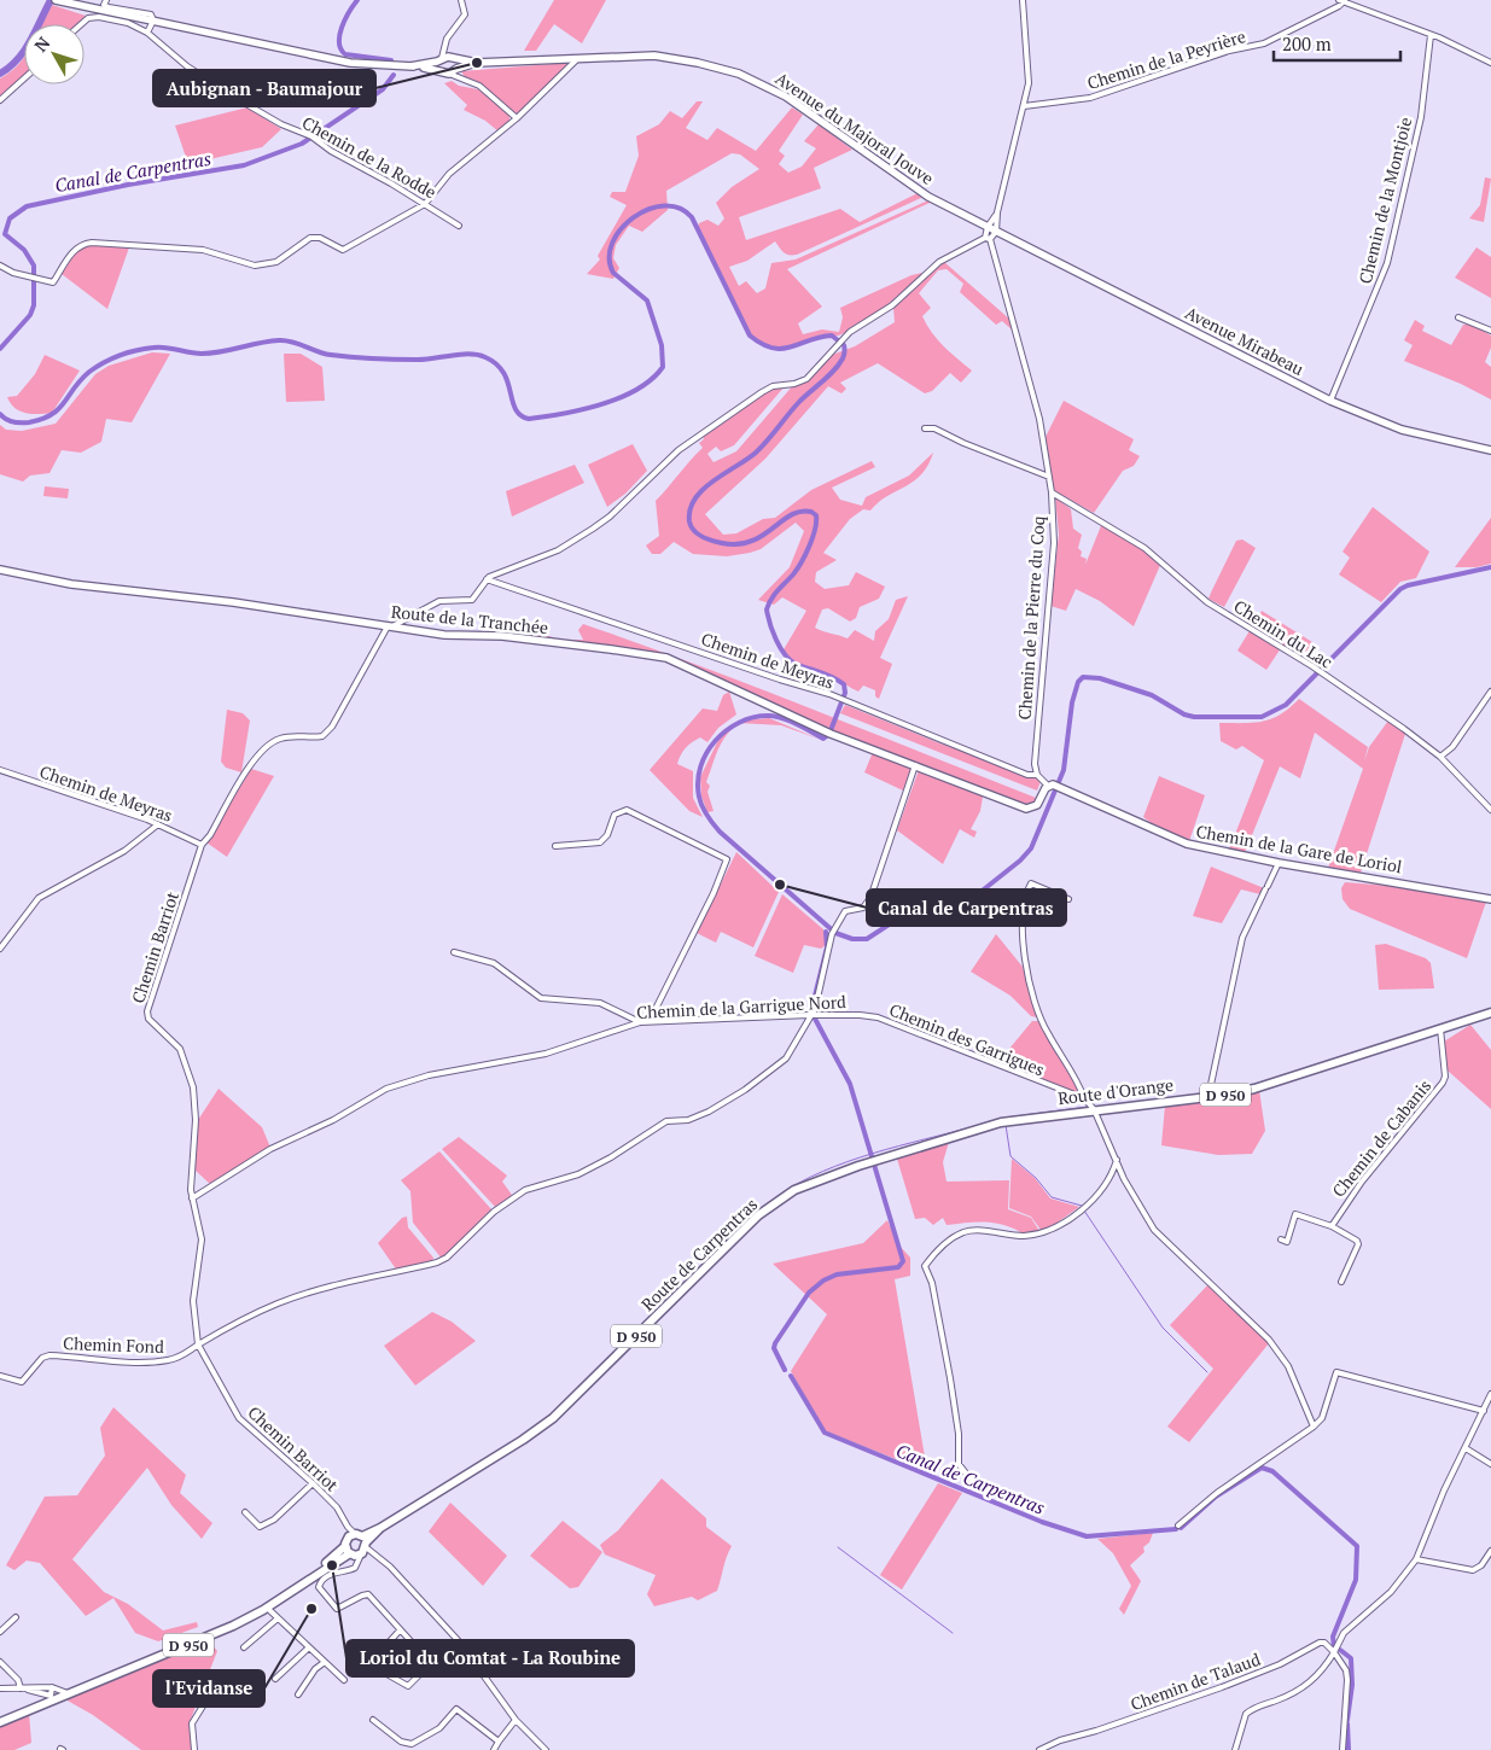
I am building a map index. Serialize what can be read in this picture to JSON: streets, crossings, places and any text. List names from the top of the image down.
{
  "streets": {
    "main road": [
      "Avenue du Majoral Jouve",
      "Avenue Mirabeau",
      "Route de la Tranchée",
      "Chemin de la Gare de Loriol",
      "Route d'Orange",
      "D 950",
      "Route de Carpentras"
    ],
    "street": [
      "Chemin de la Peyrière",
      "Chemin de la Rodde",
      "Chemin de la Montjoie",
      "Chemin de la Pierre du Coq",
      "Chemin du Lac",
      "Chemin de Meyras",
      "Chemin Barriot",
      "Chemin de la Garrigue Nord",
      "Chemin des Garrigues",
      "Chemin de Cabanis",
      "Chemin Fond",
      "Chemin de Talaud"
    ]
  },
  "crossings": [
    ["Avenue du Majoral Jouve", "Avenue Mirabeau"],
    ["Chemin de la Montjoie", "Avenue Mirabeau"],
    ["Chemin de la Pierre du Coq", "Chemin du Lac"],
    ["Chemin de la Pierre du Coq", "Chemin de Meyras"],
    ["Chemin de Meyras", "Chemin Barriot"],
    ["Chemin Barriot", "Chemin de la Garrigue Nord"],
    ["Chemin Barriot", "D 950"],
    ["Chemin Barriot", "Route de Carpentras"],
    ["Chemin Barriot", "Chemin Fond"],
    ["Chemin de la Garrigue Nord", "Chemin des Garrigues"],
    ["Chemin des Garrigues", "Route d'Orange"],
    ["Route d'Orange", "Chemin de Cabanis"],
    ["Route d'Orange", "Route de Carpentras"],
    ["D 950", "Route de Carpentras"]
  ],
  "water": ["Canal de Carpentras"],
  "places": [
    "Aubignan - Baumajour",
    "Canal de Carpentras",
    "Loriol du Comtat - La Roubine",
    "l'Evidanse"
  ],
  "scale_bar": "200 m",
  "north": "top left"
}
